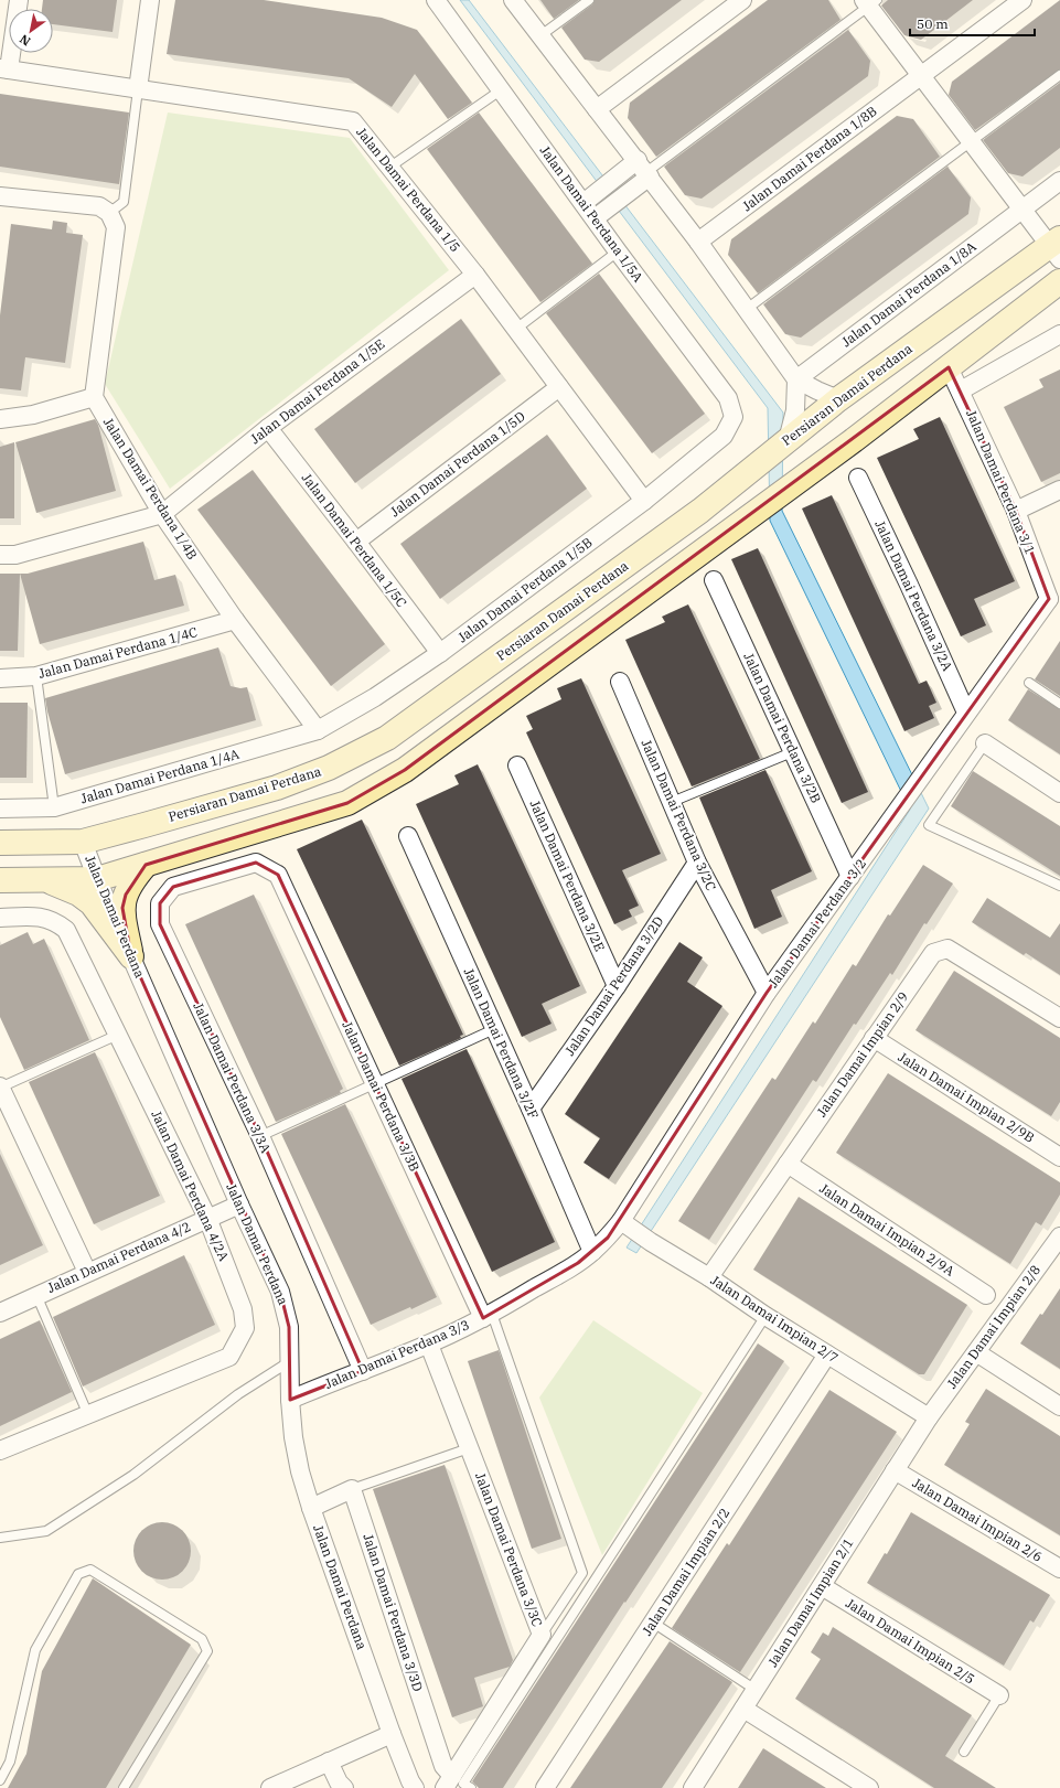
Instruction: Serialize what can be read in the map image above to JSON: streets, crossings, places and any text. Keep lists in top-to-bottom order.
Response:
{
  "streets": {
    "main road": ["Persiaran Damai Perdana"],
    "street": [
      "Jalan Damai Perdana 1/8B",
      "Jalan Damai Perdana 1/5",
      "Jalan Damai Perdana 1/5A",
      "Jalan Damai Perdana 1/8A",
      "Jalan Damai Perdana 1/5E",
      "Jalan Damai Perdana 1/5D",
      "Jalan Damai Perdana 3/1",
      "Jalan Damai Perdana 1/4B",
      "Jalan Damai Perdana 1/5C",
      "Jalan Damai Perdana 1/5B",
      "Jalan Damai Perdana 3/2A",
      "Jalan Damai Perdana 1/4C",
      "Jalan Damai Perdana 3/2B",
      "Jalan Damai Perdana 1/4A",
      "Jalan Damai Perdana 3/2C",
      "Jalan Damai Perdana 3/2E",
      "Jalan Damai Perdana",
      "Jalan Damai Perdana 3/2",
      "Jalan Damai Perdana 3/2D",
      "Jalan Damai Perdana 3/2F",
      "Jalan Damai Impian 2/9",
      "Jalan Damai Perdana 3/3A",
      "Jalan Damai Perdana 3/3B",
      "Jalan Damai Impian 2/9B",
      "Jalan Damai Perdana 4/2A",
      "Jalan Damai Impian 2/9A",
      "Jalan Damai Perdana 4/2",
      "Jalan Damai Impian 2/7",
      "Jalan Damai Impian 2/8",
      "Jalan Damai Perdana 3/3",
      "Jalan Damai Impian 2/6",
      "Jalan Damai Perdana 3/3C",
      "Jalan Damai Impian 2/2",
      "Jalan Damai Impian 2/1",
      "Jalan Damai Perdana 3/3D",
      "Jalan Damai Impian 2/5"
    ]
  },
  "crossings": [
    ["Jalan Damai Perdana 1/5", "Jalan Damai Perdana 1/5E"],
    ["Jalan Damai Perdana 1/5", "Jalan Damai Perdana 1/5D"],
    ["Jalan Damai Perdana 1/5", "Jalan Damai Perdana 1/5B"],
    ["Jalan Damai Perdana 1/5A", "Jalan Damai Perdana 1/5B"],
    ["Jalan Damai Perdana 1/5E", "Jalan Damai Perdana 1/4B"],
    ["Jalan Damai Perdana 1/5E", "Jalan Damai Perdana 1/5C"],
    ["Persiaran Damai Perdana", "Jalan Damai Perdana"],
    ["Jalan Damai Perdana 1/5D", "Jalan Damai Perdana 1/5C"],
    ["Jalan Damai Perdana 3/1", "Jalan Damai Perdana 3/2"],
    ["Jalan Damai Perdana 1/4B", "Jalan Damai Perdana 1/5B"],
    ["Jalan Damai Perdana 1/4B", "Jalan Damai Perdana 1/4C"],
    ["Jalan Damai Perdana 1/4B", "Jalan Damai Perdana 1/4A"],
    ["Jalan Damai Perdana 1/5C", "Jalan Damai Perdana 1/5B"],
    ["Jalan Damai Perdana 1/5B", "Jalan Damai Perdana 1/4A"],
    ["Jalan Damai Perdana 3/2A", "Jalan Damai Perdana 3/2"],
    ["Jalan Damai Perdana 3/2B", "Jalan Damai Perdana 3/2"],
    ["Jalan Damai Perdana 3/2C", "Jalan Damai Perdana 3/2"],
    ["Jalan Damai Perdana 3/2C", "Jalan Damai Perdana 3/2D"],
    ["Jalan Damai Perdana 3/2E", "Jalan Damai Perdana 3/2D"],
    ["Jalan Damai Perdana", "Jalan Damai Perdana 4/2"],
    ["Jalan Damai Perdana", "Jalan Damai Perdana 3/3"],
    ["Jalan Damai Perdana 3/2", "Jalan Damai Perdana 3/2F"],
    ["Jalan Damai Perdana 3/2", "Jalan Damai Impian 2/7"],
    ["Jalan Damai Perdana 3/2", "Jalan Damai Perdana 3/3"],
    ["Jalan Damai Perdana 3/2D", "Jalan Damai Perdana 3/2F"],
    ["Jalan Damai Perdana 3/2F", "Jalan Damai Perdana 3/3"],
    ["Jalan Damai Impian 2/9", "Jalan Damai Impian 2/9B"],
    ["Jalan Damai Impian 2/9", "Jalan Damai Impian 2/9A"],
    ["Jalan Damai Impian 2/9", "Jalan Damai Impian 2/7"],
    ["Jalan Damai Perdana 3/3A", "Jalan Damai Perdana 3/3B"],
    ["Jalan Damai Perdana 3/3A", "Jalan Damai Perdana 3/3"],
    ["Jalan Damai Perdana 3/3B", "Jalan Damai Perdana 3/3"],
    ["Jalan Damai Perdana 4/2A", "Jalan Damai Perdana 4/2"],
    ["Jalan Damai Impian 2/7", "Jalan Damai Impian 2/8"],
    ["Jalan Damai Impian 2/7", "Jalan Damai Impian 2/2"],
    ["Jalan Damai Impian 2/7", "Jalan Damai Impian 2/1"],
    ["Jalan Damai Impian 2/8", "Jalan Damai Impian 2/1"],
    ["Jalan Damai Perdana 3/3", "Jalan Damai Perdana 3/3C"],
    ["Jalan Damai Impian 2/6", "Jalan Damai Impian 2/1"],
    ["Jalan Damai Perdana 3/3C", "Jalan Damai Perdana 3/3D"],
    ["Jalan Damai Impian 2/1", "Jalan Damai Impian 2/5"]
  ],
  "scale_bar": "50 m",
  "north": "bottom left"
}
